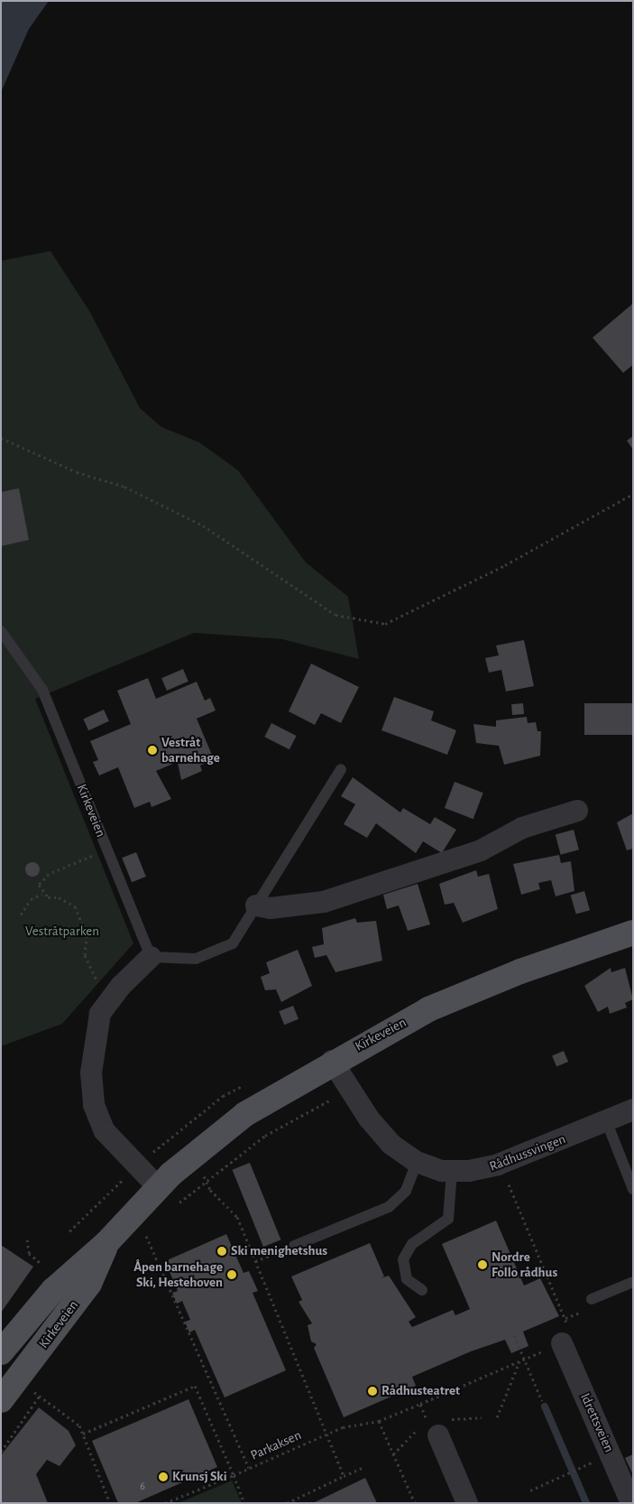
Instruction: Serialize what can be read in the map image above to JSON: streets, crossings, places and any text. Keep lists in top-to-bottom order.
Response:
{
  "streets": {
    "main road": ["Kirkeveien"],
    "street": ["Rådhussvingen", "Idrettsveien"],
    "path": ["Parkaksen"]
  },
  "crossings": [
    ["Kirkeveien", "Rådhussvingen"],
    ["Idrettsveien", "Parkaksen"]
  ],
  "parks": ["Vestråtparken"],
  "places": [
    "Vestråt barnehage",
    "Ski menighetshus",
    "Nordre Follo rådhus",
    "Åpen barnehage Ski, Hestehoven",
    "Rådhusteatret",
    "Krunsj Ski"
  ],
  "house_numbers": ["6"]
}
